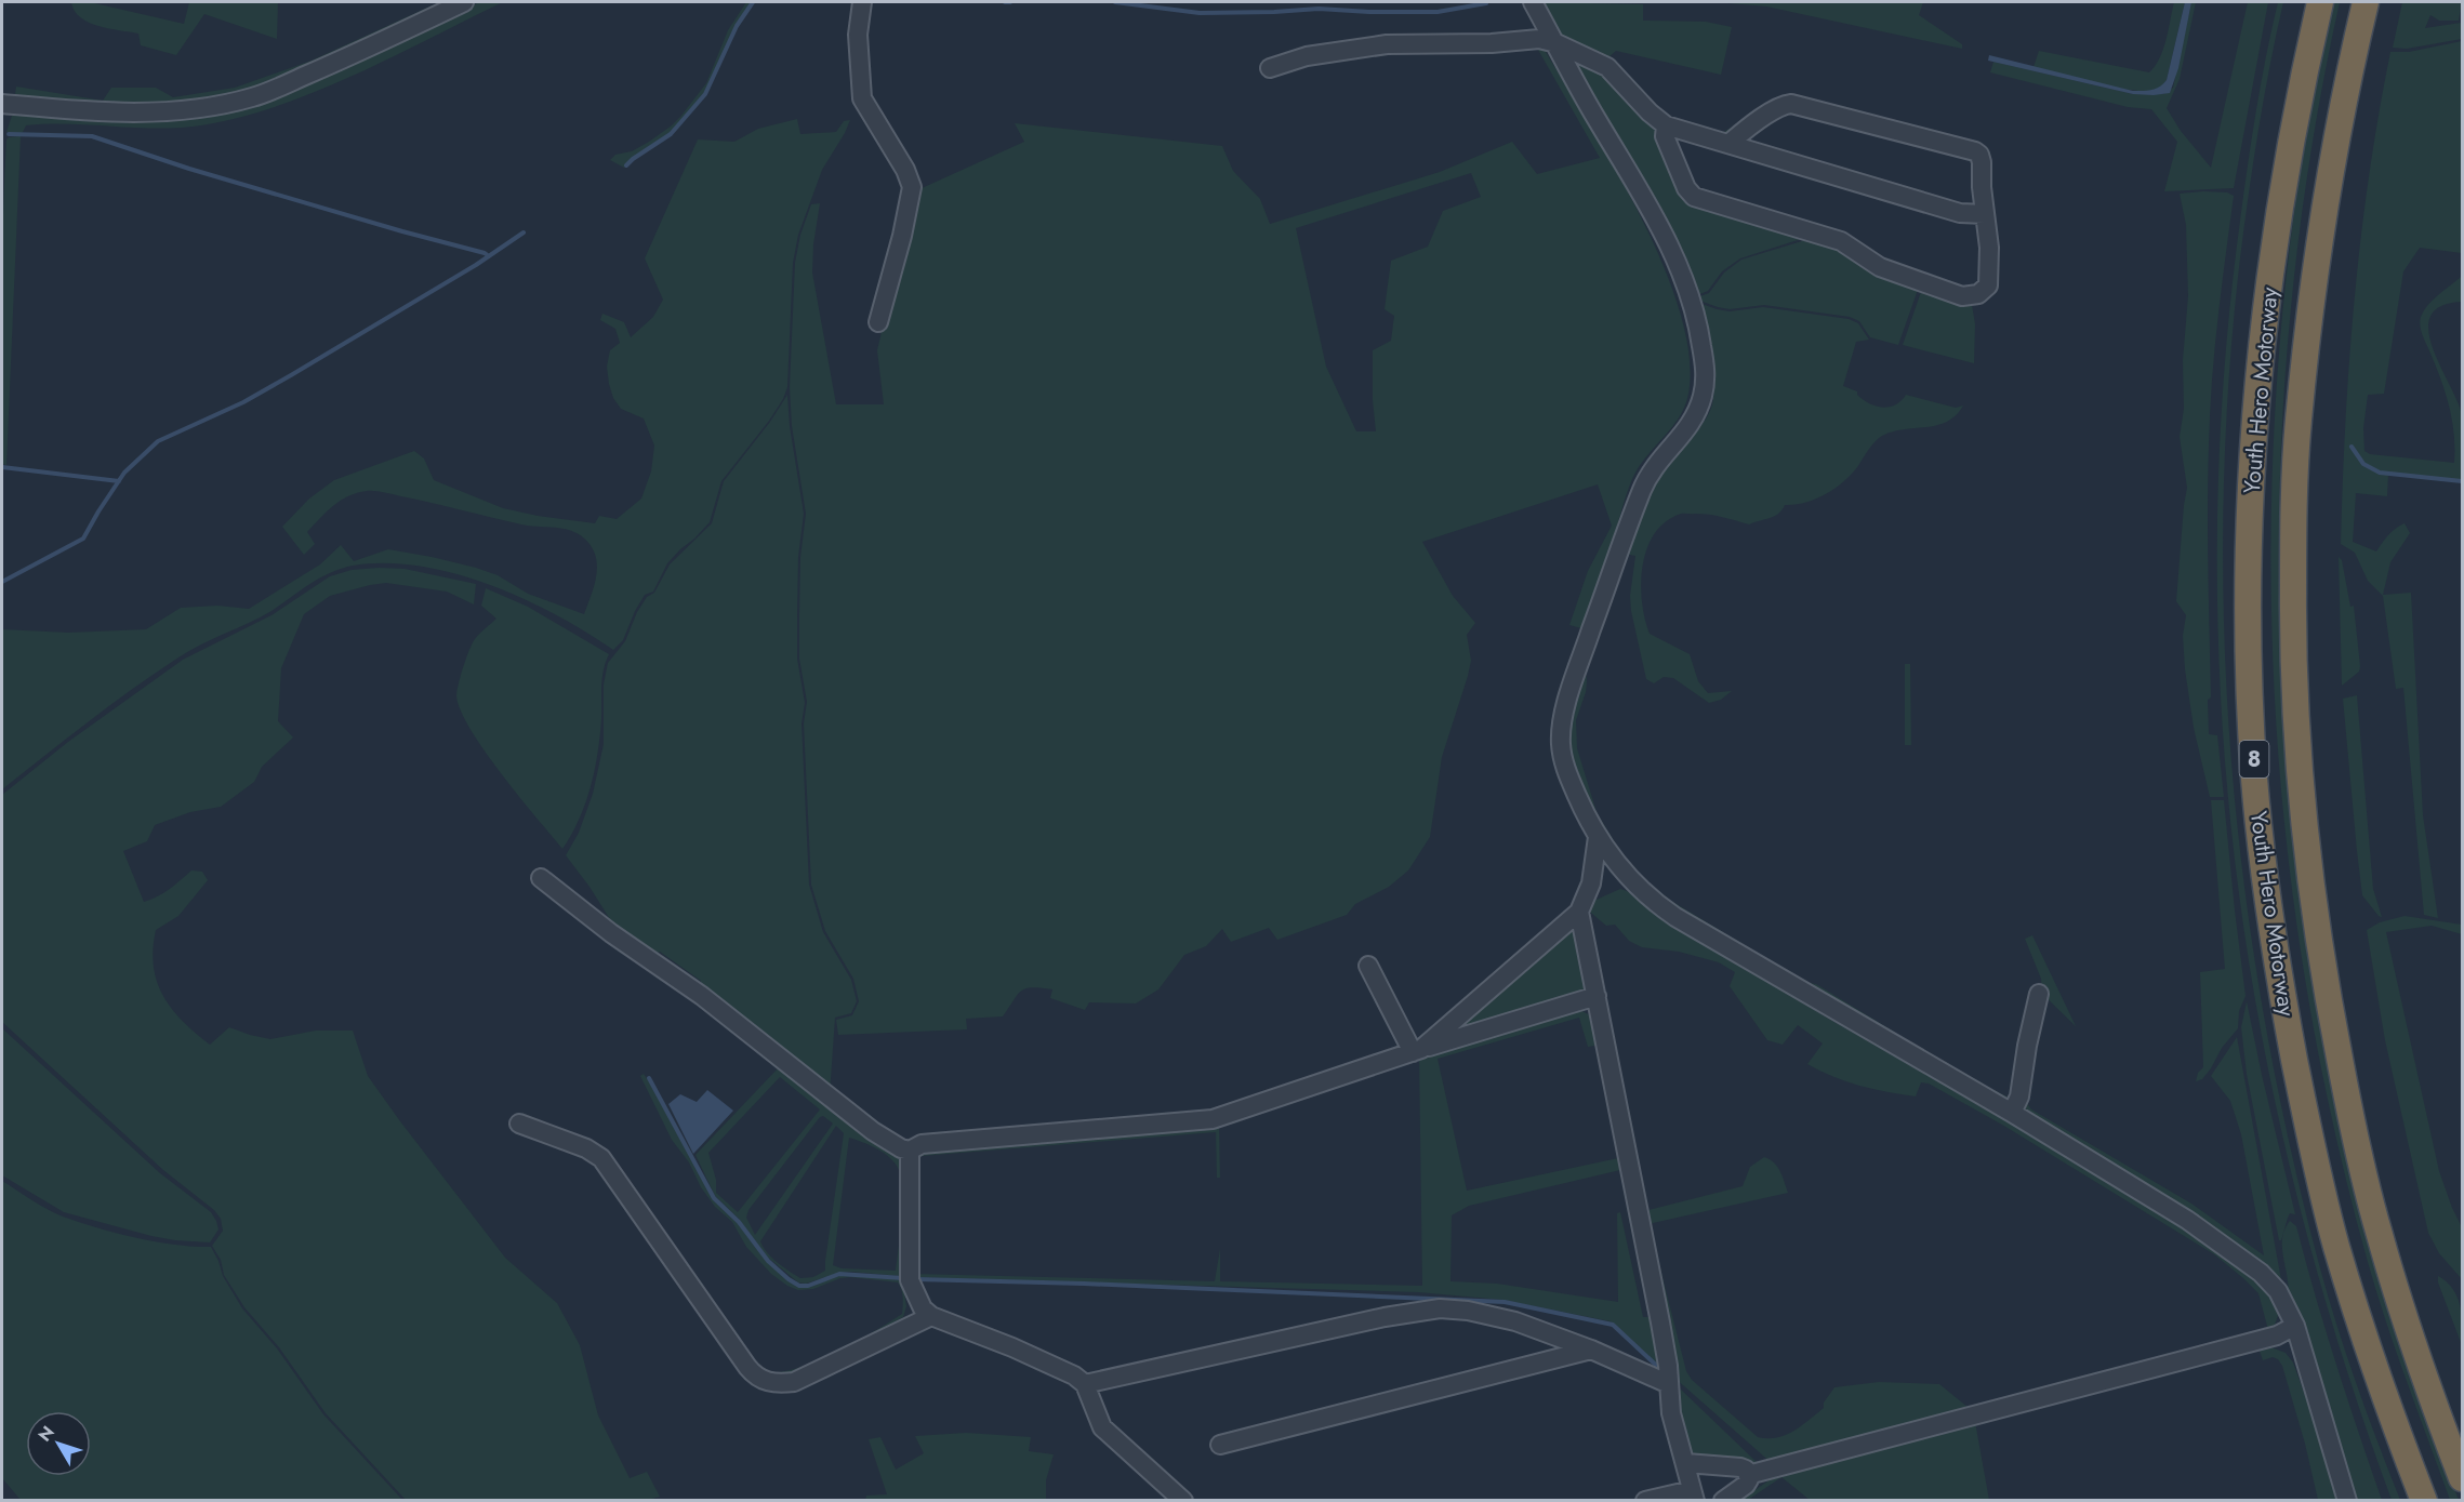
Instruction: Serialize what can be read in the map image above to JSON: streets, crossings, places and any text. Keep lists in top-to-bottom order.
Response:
{
  "streets": {
    "highway": ["Youth Hero Motorway", "8"]
  },
  "north": "top left"
}
